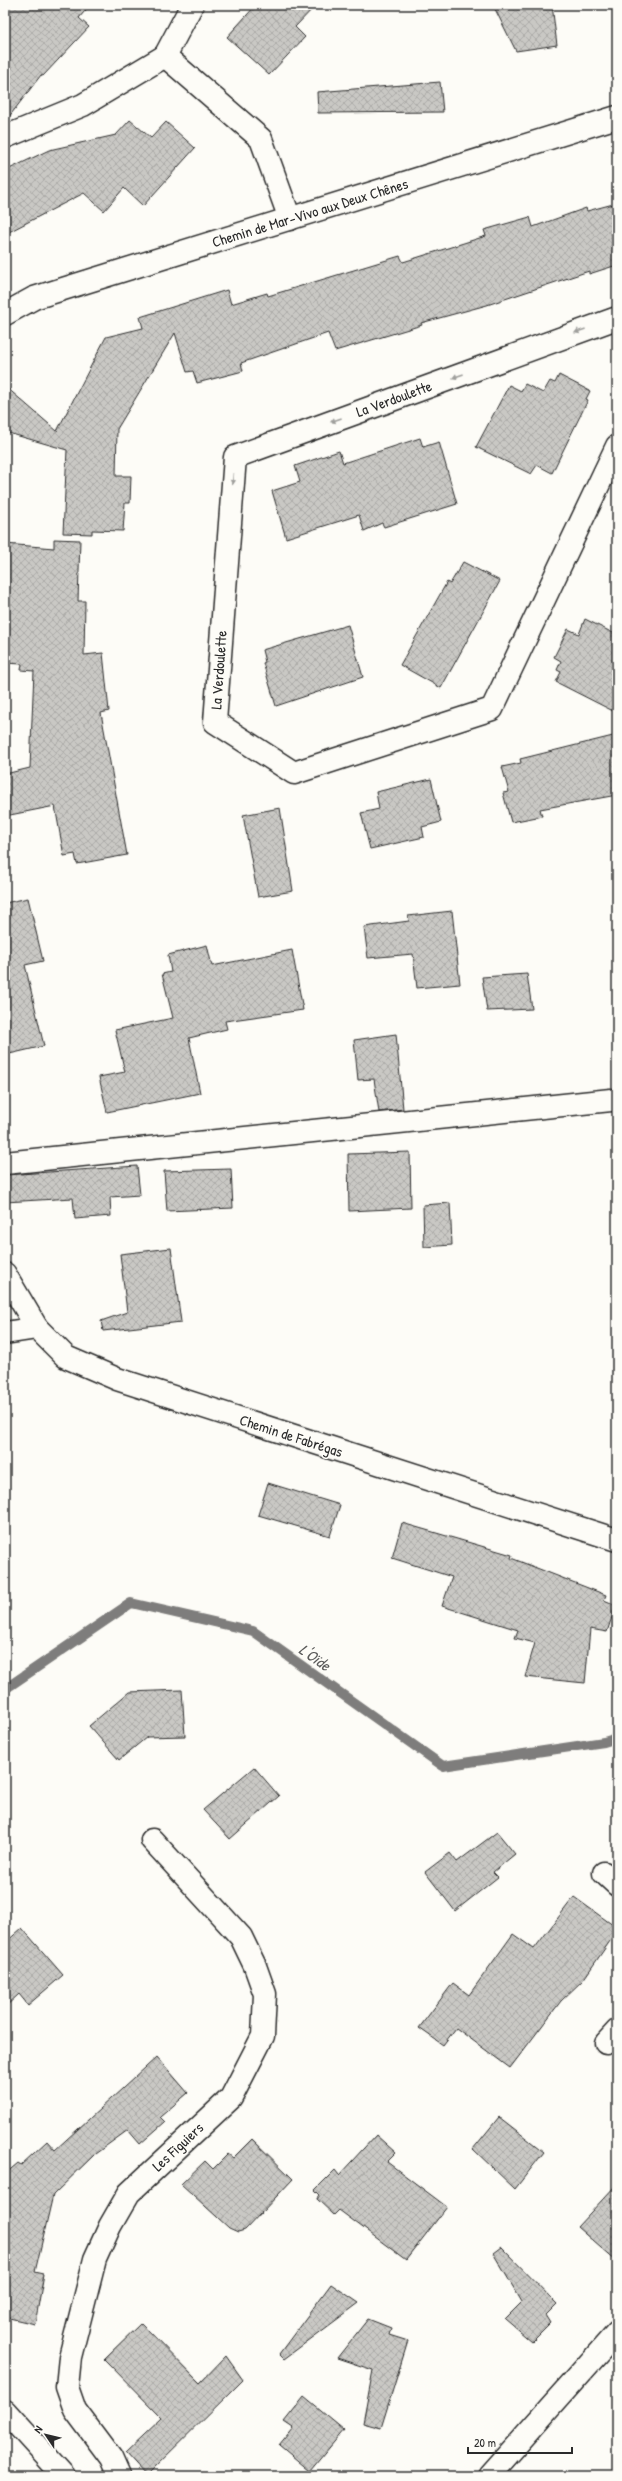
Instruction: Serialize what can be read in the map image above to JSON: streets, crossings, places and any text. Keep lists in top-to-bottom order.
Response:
{
  "streets": {
    "street": [
      "Chemin de Mar-Vivo aux Deux Chênes",
      "La Verdoulette",
      "Chemin de Fabrégas",
      "Les Figuiers"
    ]
  },
  "water": ["L'Oïde"],
  "scale_bar": "20 m",
  "north": "top left"
}
